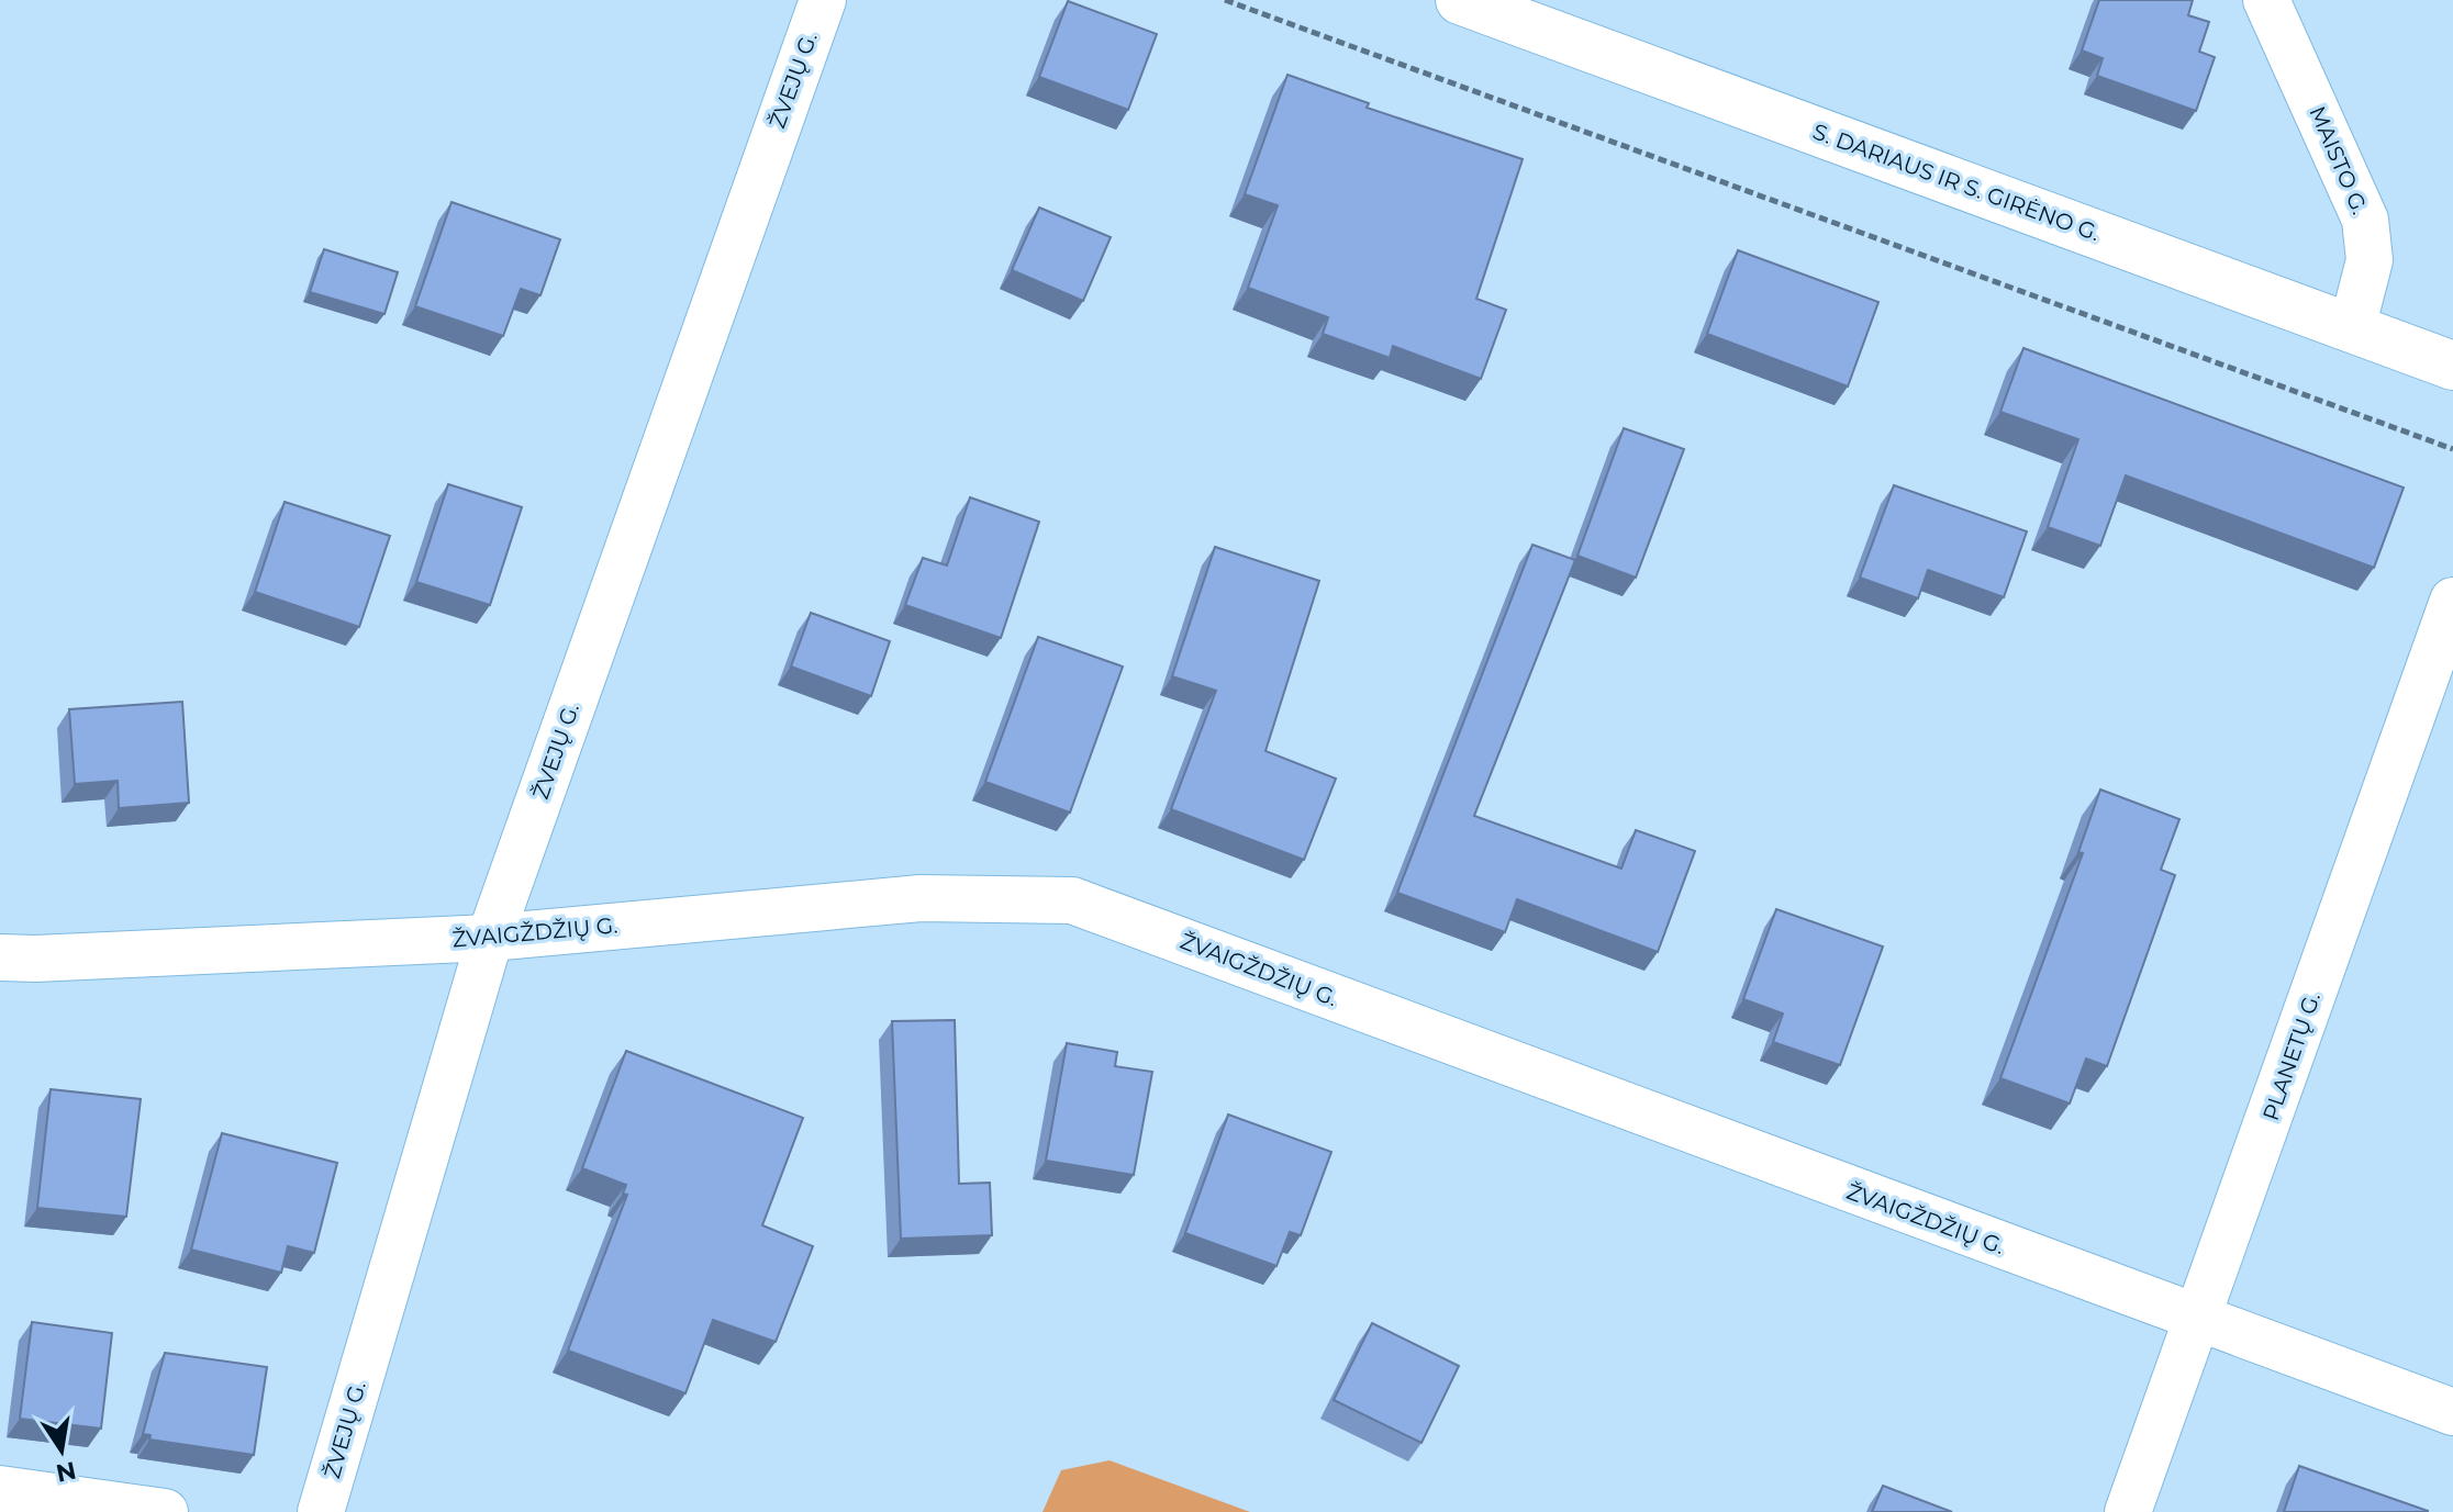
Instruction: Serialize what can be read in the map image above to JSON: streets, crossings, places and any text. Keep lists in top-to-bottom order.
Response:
{
  "streets": {
    "street": [
      "ŽVEJŲ G.",
      "MAISTO G.",
      "S. DARIAUS IR S. GIRĖNO G.",
      "ŽVAIGŽDŽIŲ G.",
      "PLANETŲ G."
    ]
  },
  "crossings": [
    ["ŽVEJŲ G.", "ŽVAIGŽDŽIŲ G."],
    ["MAISTO G.", "S. DARIAUS IR S. GIRĖNO G."],
    ["ŽVAIGŽDŽIŲ G.", "PLANETŲ G."]
  ],
  "north": "bottom"
}
